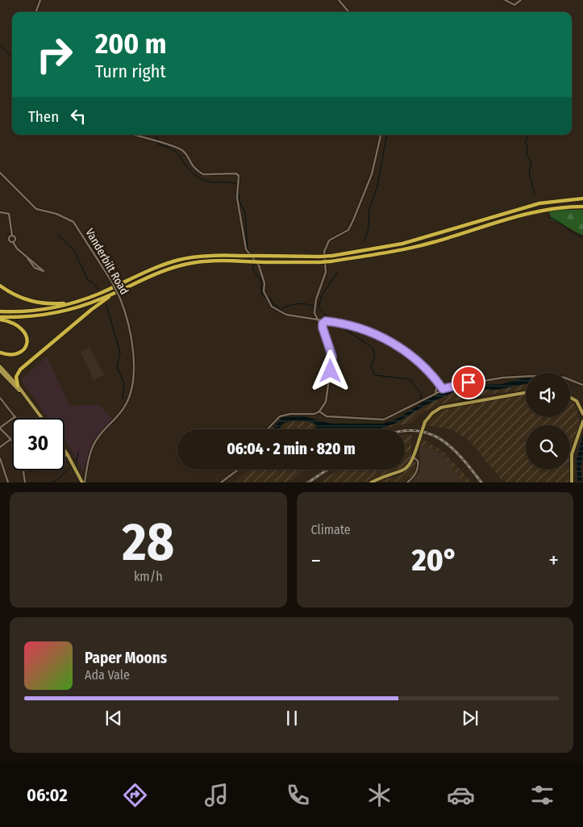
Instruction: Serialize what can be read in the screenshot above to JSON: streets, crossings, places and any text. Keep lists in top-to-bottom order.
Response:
{
  "streets": {
    "street": ["Vanderbilt Road"]
  },
  "page": {
    "turn": ["200 m", "Turn right"],
    "then": "Then",
    "limit": "30",
    "trip": "06:04 · 2 min · 820 m",
    "tile": [
      ["28", "km/h"],
      "Climate"
    ],
    "heat": ["−", "20°", "+"],
    "song": ["Paper Moons", "Ada Vale"],
    "tabs": "06:02"
  }
}
